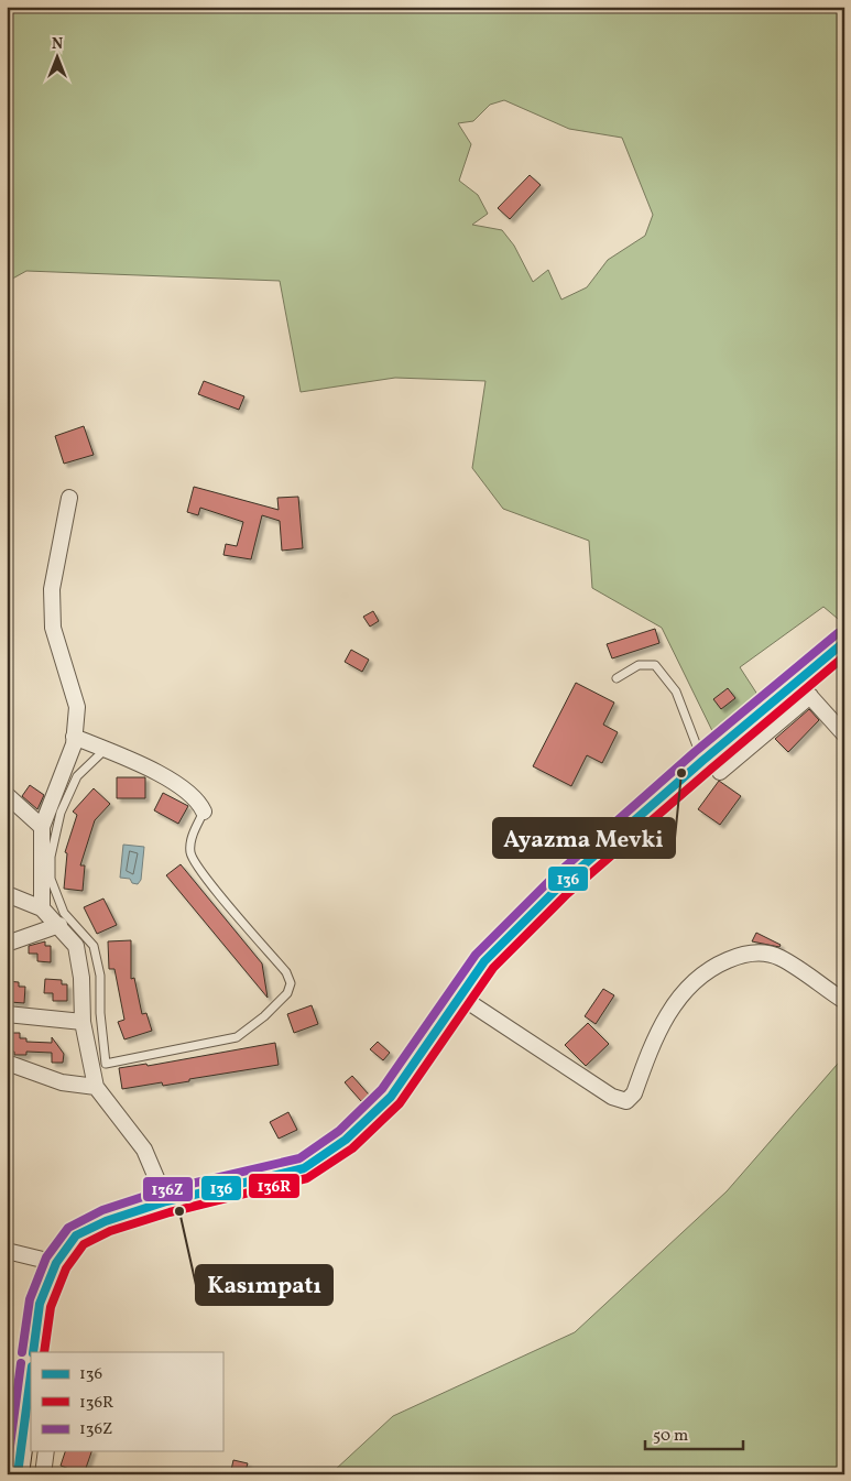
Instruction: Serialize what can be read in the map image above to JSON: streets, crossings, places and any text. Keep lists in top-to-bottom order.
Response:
{
  "places": ["Ayazma Mevki", "Kasımpatı"],
  "lines": ["transit line 136Z", "transit line 136", "transit line 136R"],
  "legend": ["136", "136R", "136Z"],
  "scale_bar": "50 m",
  "north": "top"
}
